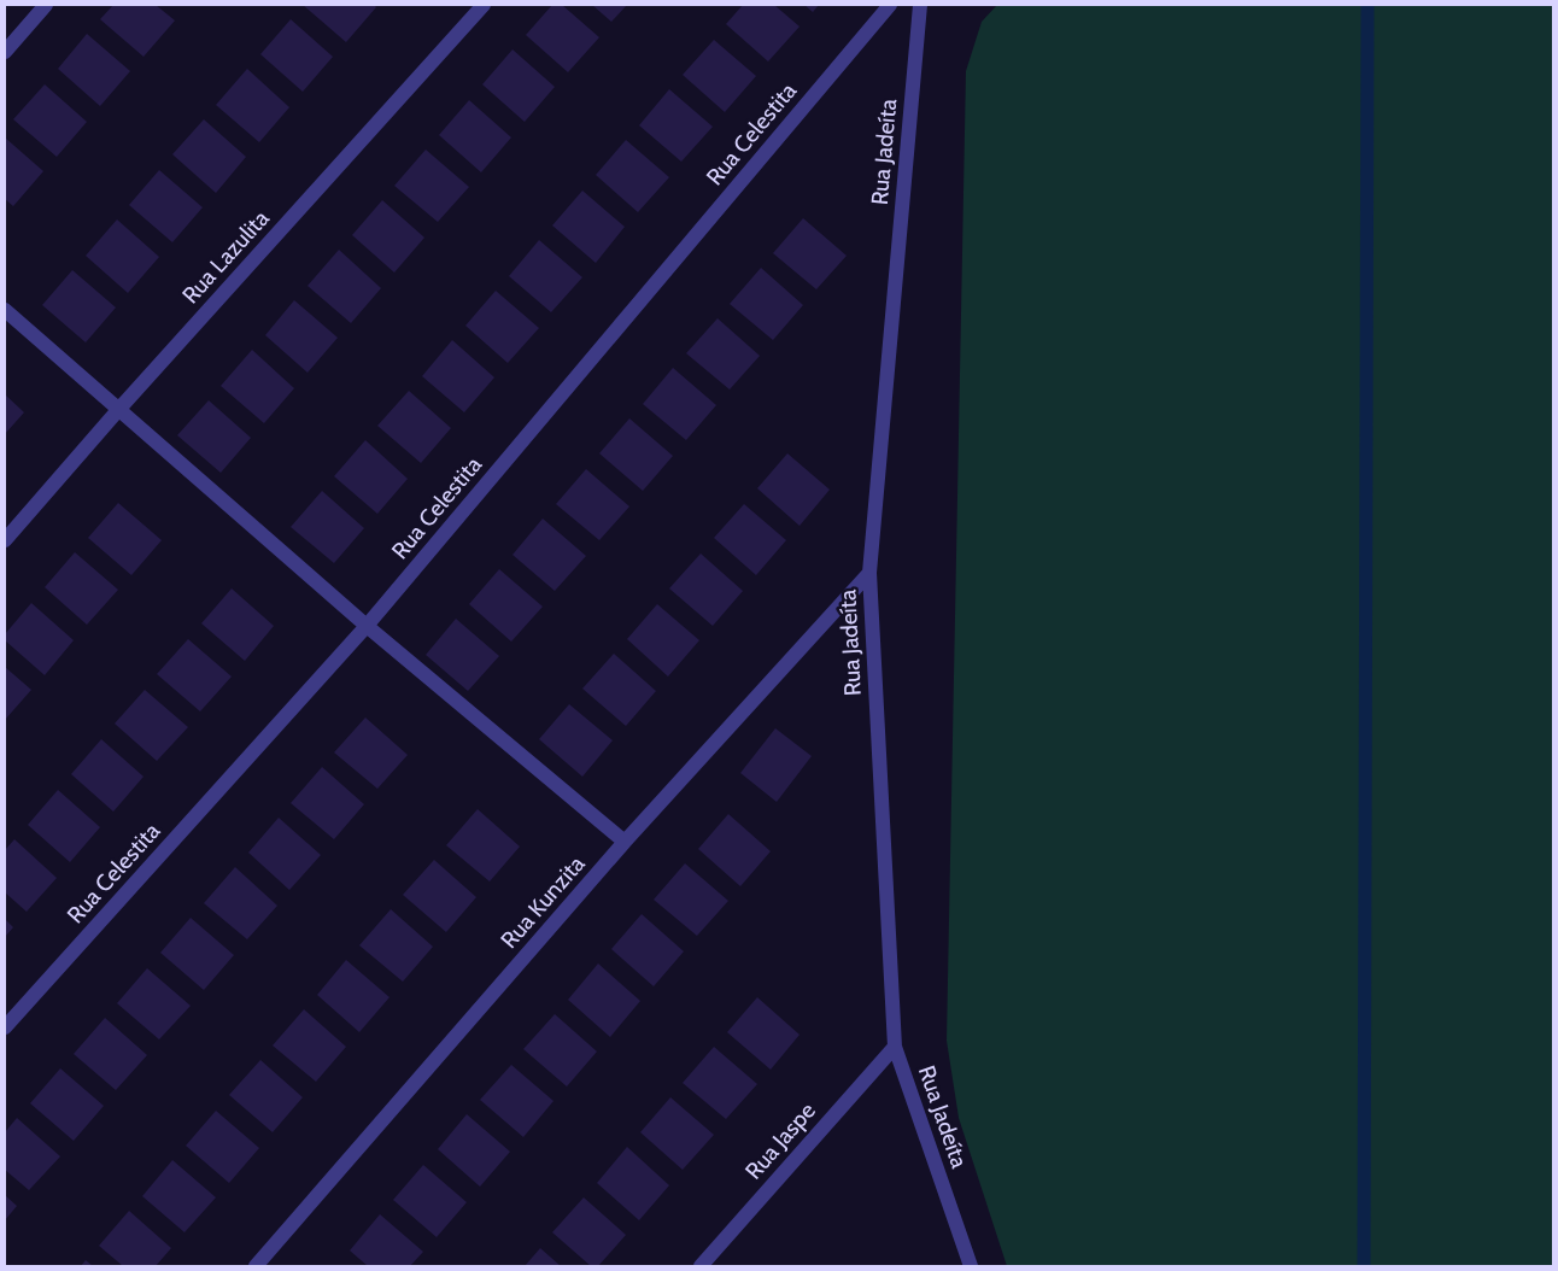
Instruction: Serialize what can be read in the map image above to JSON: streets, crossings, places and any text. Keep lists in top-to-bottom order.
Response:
{
  "streets": {
    "street": [
      "Rua Celestita",
      "Rua Jadeíta",
      "Rua Lazulita",
      "Rua Kunzita",
      "Rua Jaspe"
    ]
  },
  "crossings": [
    ["Rua Jadeíta", "Rua Kunzita"],
    ["Rua Jadeíta", "Rua Jaspe"]
  ]
}
